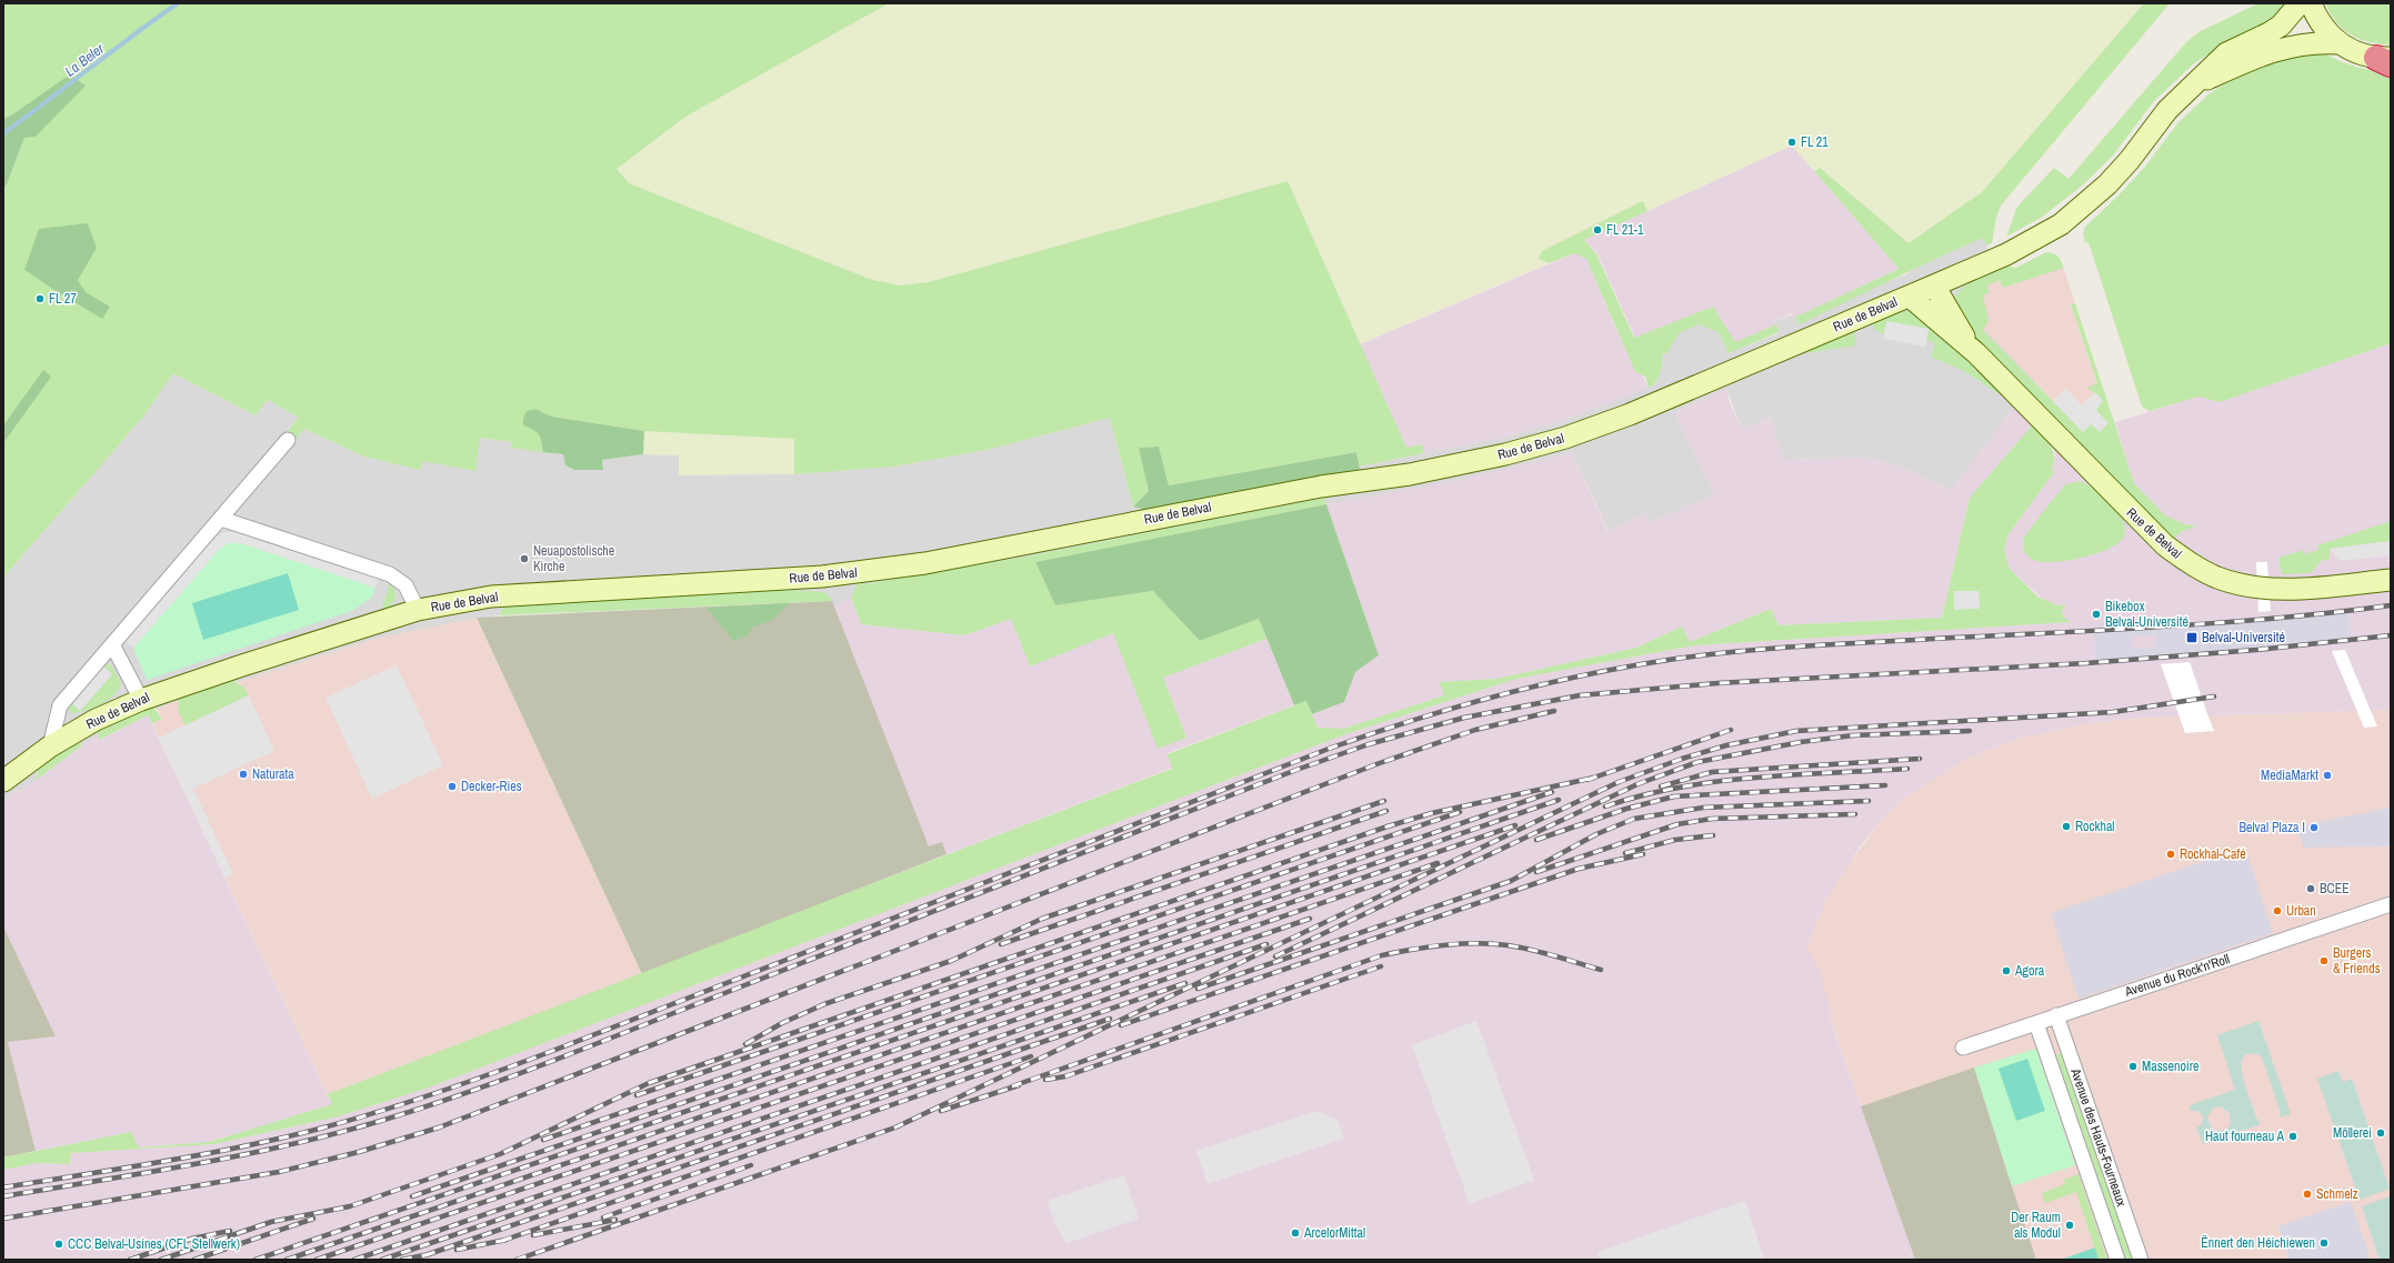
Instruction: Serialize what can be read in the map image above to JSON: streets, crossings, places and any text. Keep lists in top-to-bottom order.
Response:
{
  "streets": {
    "main road": ["Rue de Belval"],
    "street": ["Avenue du Rock'n'Roll", "Avenue des Hauts-Fourneaux"]
  },
  "crossings": [
    ["Avenue du Rock'n'Roll", "Avenue des Hauts-Fourneaux"]
  ],
  "water": ["La Beler"],
  "places": {
    "other": [
      "FL 21",
      "FL 21-1",
      "FL 27",
      "Neuapostolische Kirche",
      "Bikebox Belval-Université",
      "Naturata",
      "MediaMarkt",
      "Decker-Ries",
      "Rockhal",
      "Belval Plaza I",
      "Rockhal-Café",
      "BCEE",
      "Urban",
      "Burgers & Friends",
      "Agora",
      "Massenoire",
      "Möllerei",
      "Haut fourneau A",
      "Schmelz",
      "Der Raum als Modul",
      "ArcelorMittal",
      "Ënnert den Héichiewen",
      "CCC Belval-Usines (CFL Stellwerk)"
    ],
    "transit": ["Belval-Université"]
  }
}
